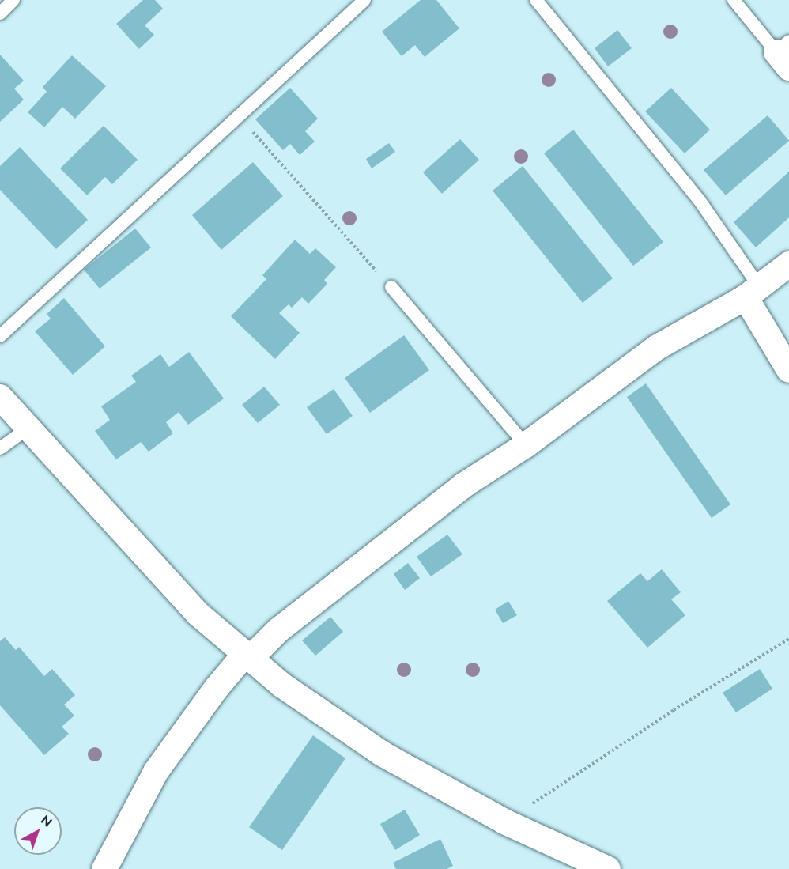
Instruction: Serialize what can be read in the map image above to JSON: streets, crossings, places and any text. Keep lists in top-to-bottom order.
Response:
{
  "north": "top right"
}
